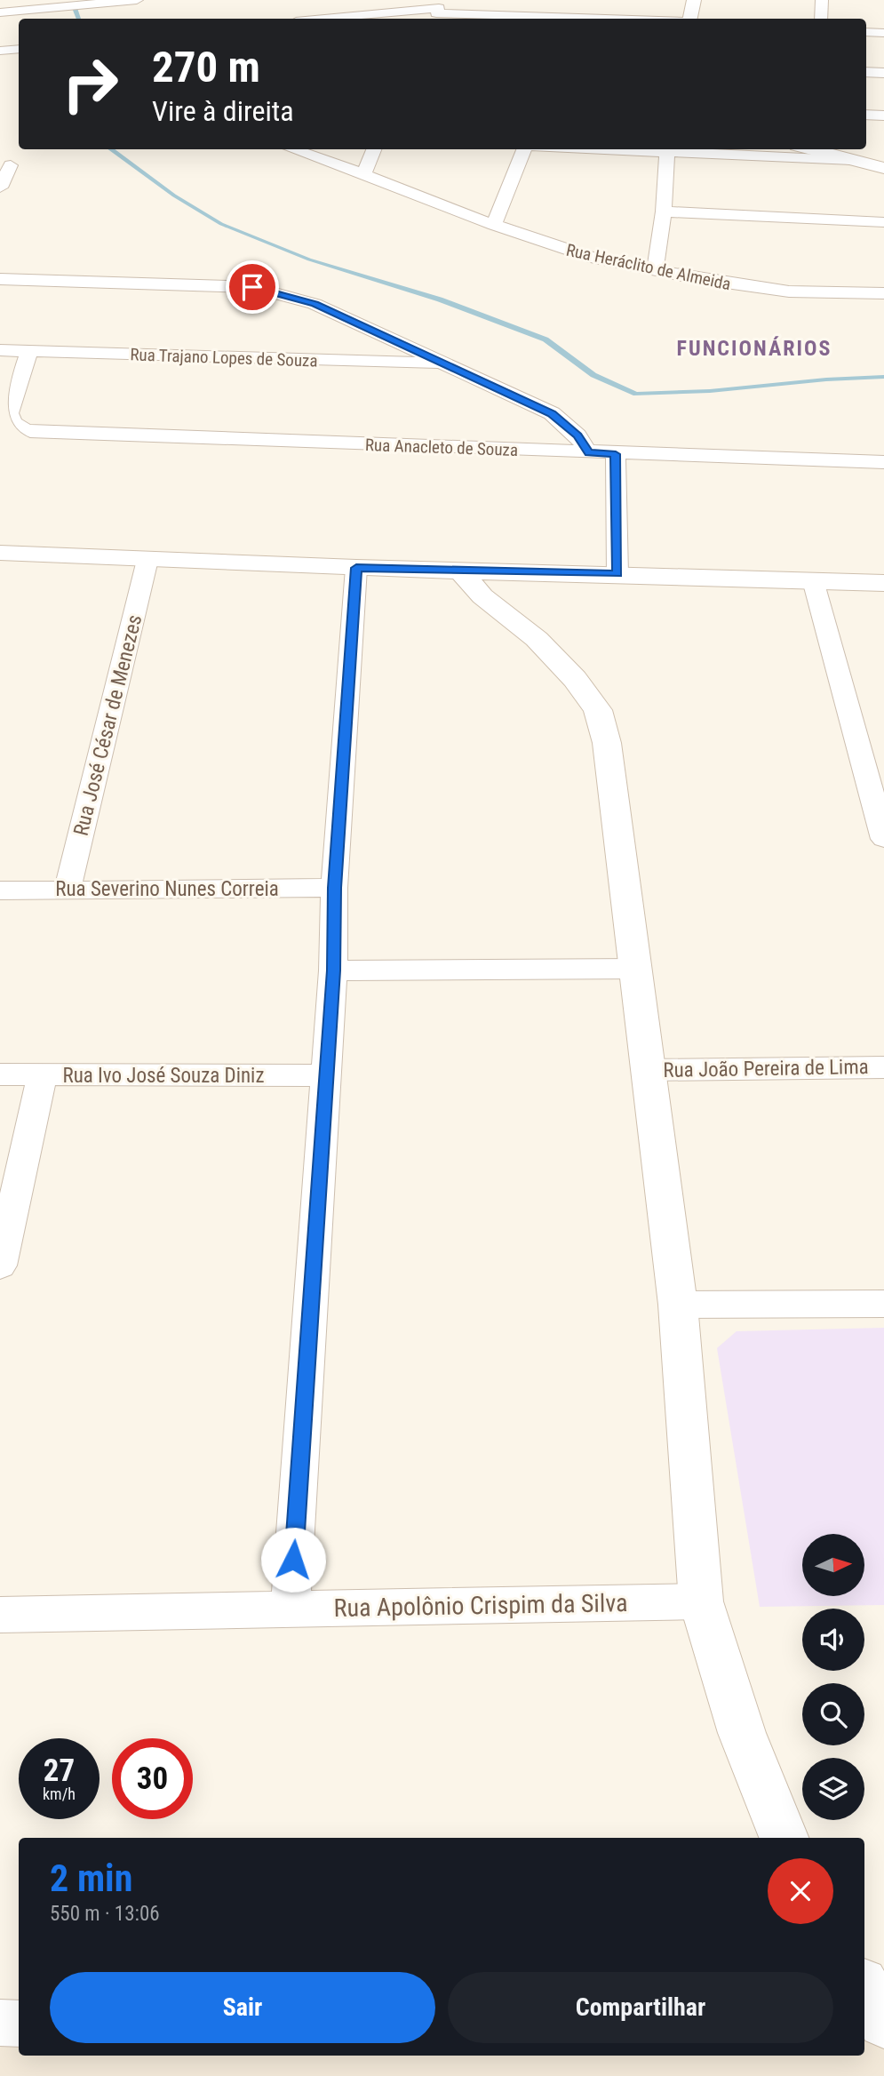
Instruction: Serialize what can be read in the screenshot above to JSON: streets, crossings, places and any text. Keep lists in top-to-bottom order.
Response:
{
  "streets": {
    "street": [
      "Rua Heráclito de Almeida",
      "Rua Trajano Lopes de Souza",
      "Rua Anacleto de Souza",
      "Rua José César de Menezes",
      "Rua Severino Nunes Correia",
      "Rua João Pereira de Lima",
      "Rua Ivo José Souza Diniz",
      "Rua Apolônio Crispim da Silva"
    ]
  },
  "crossings": [
    ["Rua Trajano Lopes de Souza", "Rua Anacleto de Souza"],
    ["Rua José César de Menezes", "Rua Severino Nunes Correia"]
  ],
  "districts": ["FUNCIONÁRIOS"],
  "north": "right",
  "page": {
    "turn": ["270 m", "Vire à direita"],
    "speed": "27 km/h",
    "limit": "30",
    "heading": ["2 min", "550 m · 13:06"],
    "buttons": ["Sair", "Compartilhar"]
  }
}
